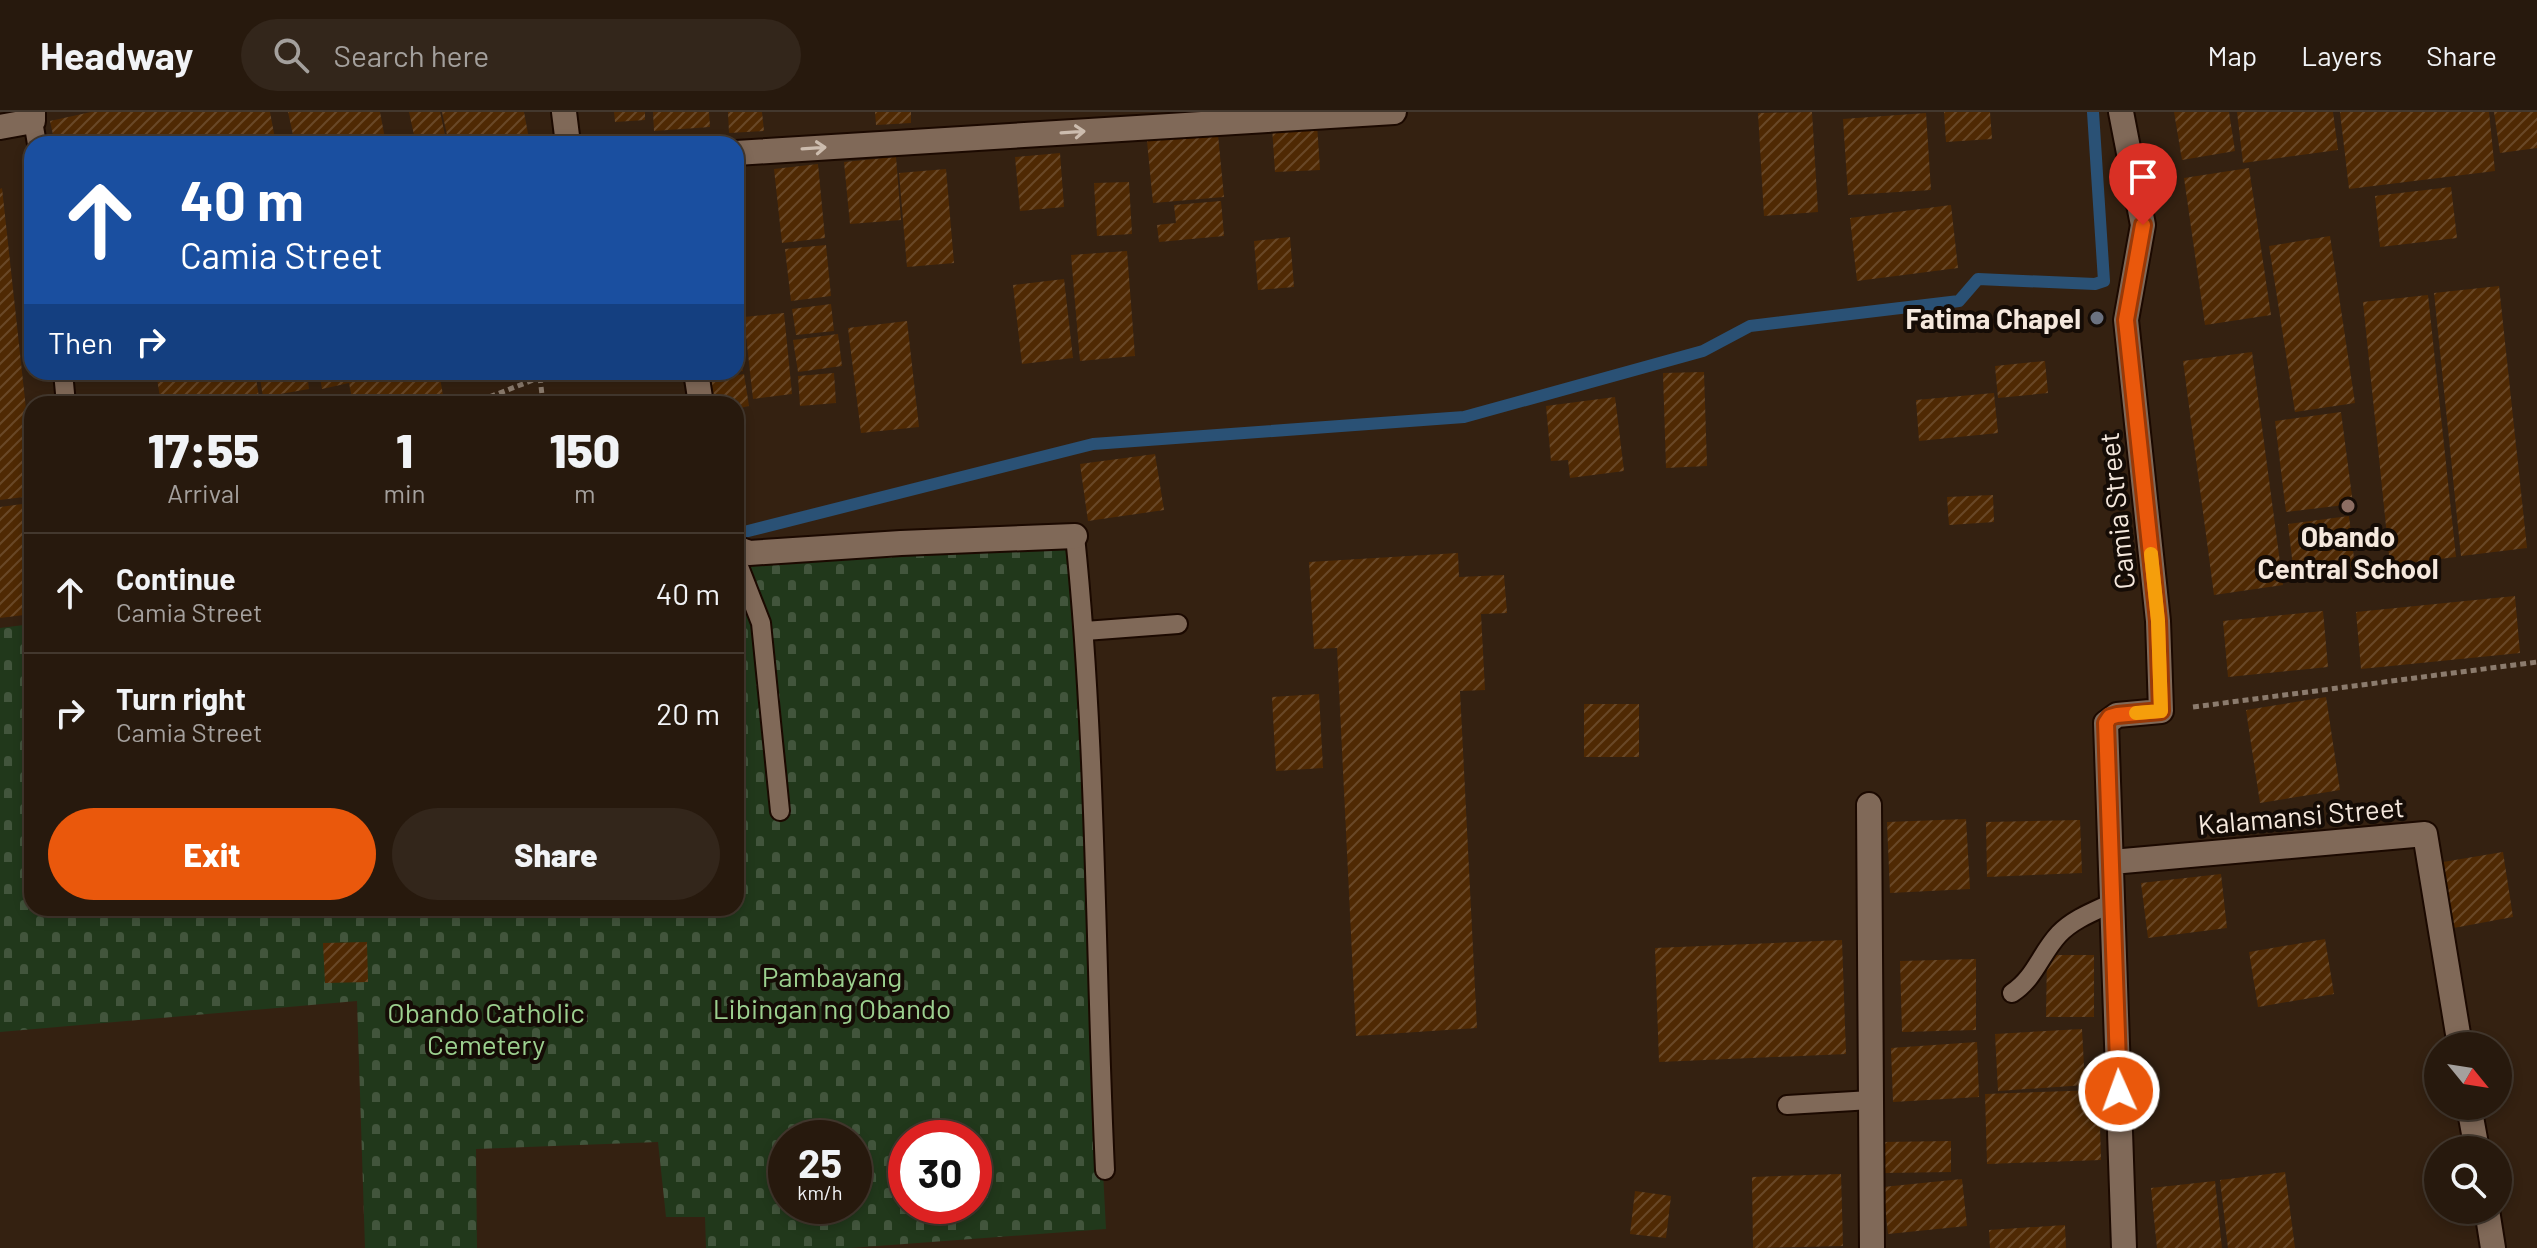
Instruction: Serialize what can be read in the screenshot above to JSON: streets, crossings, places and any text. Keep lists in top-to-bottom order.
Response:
{
  "streets": {
    "street": ["Camia Street", "Kalamansi Street"]
  },
  "parks": ["Pambayang Libingan ng Obando", "Obando Catholic Cemetery"],
  "places": ["Fatima Chapel", "Obando Central School"],
  "north": "bottom right",
  "page": {
    "header": "Headway",
    "search": "Search here",
    "nav": ["Map", "Layers", "Share"],
    "turn": ["40 m", "Camia Street"],
    "then": "Then",
    "eta": [
      "17:55",
      "Arrival",
      "1",
      "min",
      "150",
      "m"
    ],
    "list": [
      {
        "name": "Continue",
        "note": "Camia Street",
        "value": "40 m"
      },
      {
        "name": "Turn right",
        "note": "Camia Street",
        "value": "20 m"
      }
    ],
    "buttons": ["Exit", "Share"],
    "speed": "25 km/h",
    "limit": "30"
  }
}
